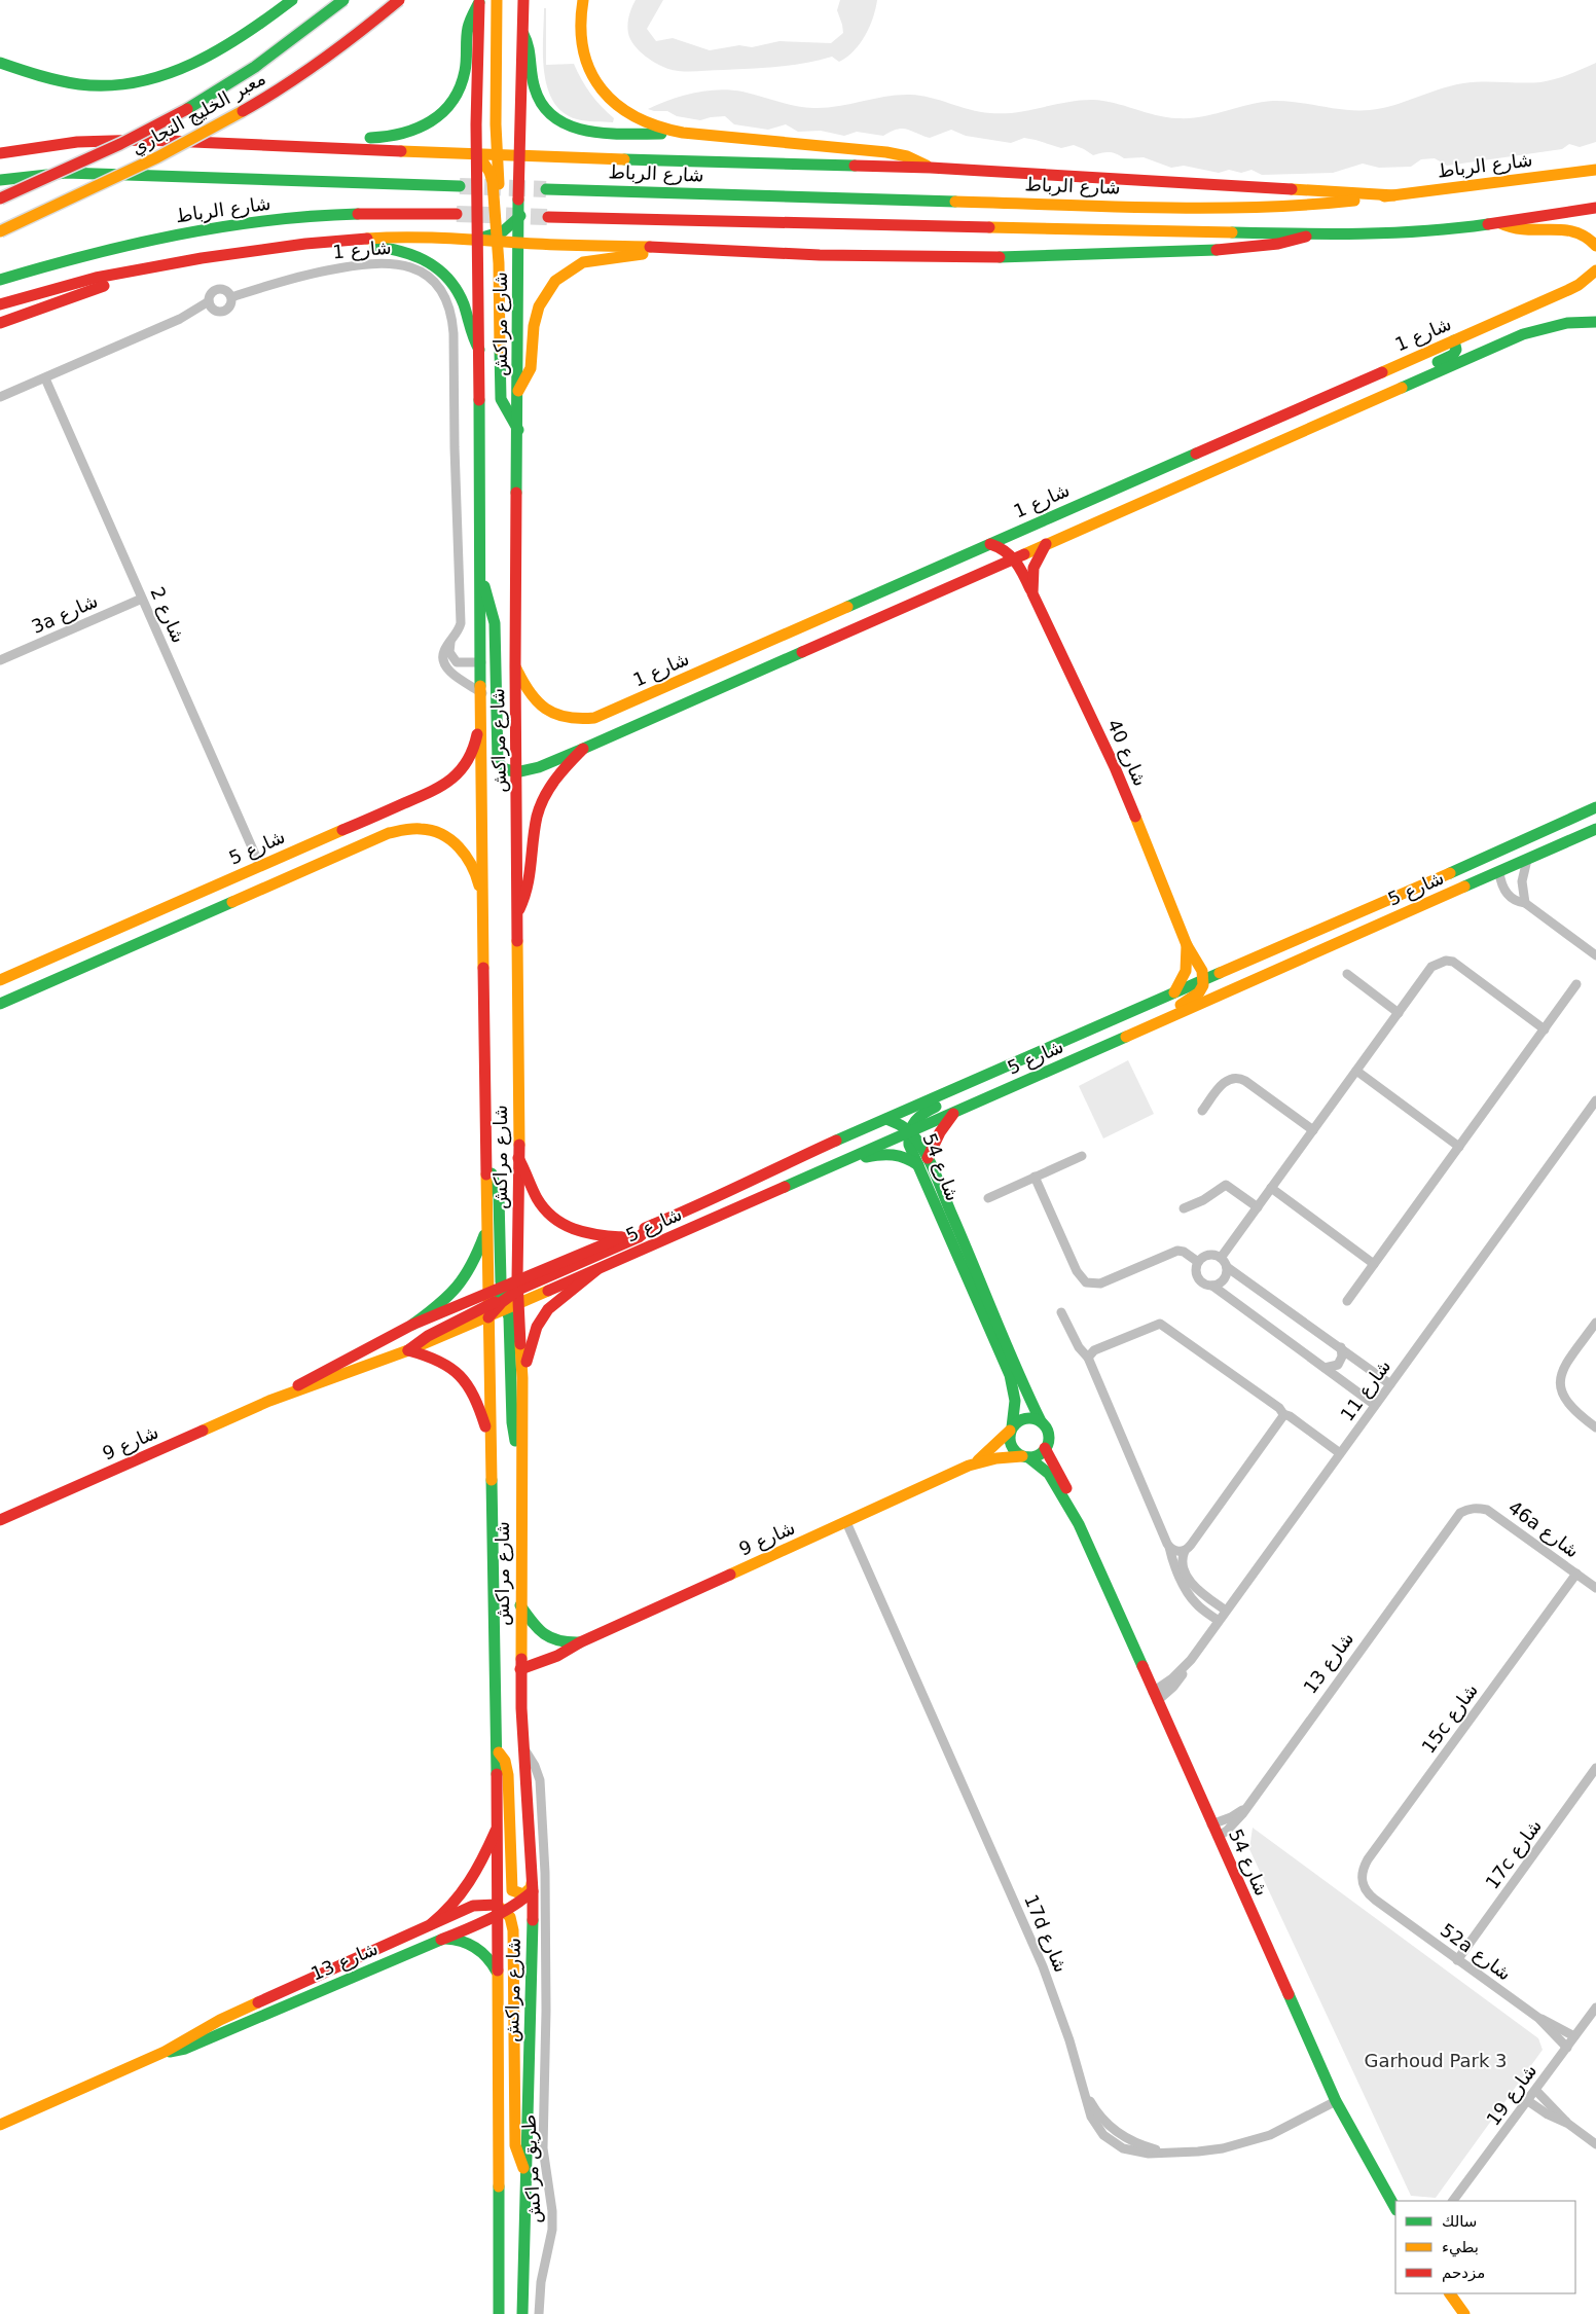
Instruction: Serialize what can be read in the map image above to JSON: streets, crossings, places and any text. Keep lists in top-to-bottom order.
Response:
{
  "streets": {
    "main road": [
      "معبر الخليج التجاري",
      "شارع الرباط",
      "شارع 1",
      "شارع مراكش",
      "شارع 40",
      "شارع 5",
      "شارع 54",
      "شارع 9",
      "شارع 13"
    ],
    "street": [
      "3a شارع",
      "شارع 2",
      "شارع 11",
      "46a شارع",
      "15c شارع",
      "17c شارع",
      "17d شارع",
      "52a شارع",
      "شارع 19",
      "طريق مراكش"
    ]
  },
  "crossings": [
    ["شارع 1", "شارع مراكش"],
    ["شارع 1", "شارع 5"],
    ["شارع مراكش", "شارع 5"],
    ["شارع مراكش", "شارع 9"],
    ["شارع مراكش", "شارع 13"],
    ["شارع مراكش", "طريق مراكش"],
    ["3a شارع", "شارع 2"],
    ["شارع 2", "شارع 5"],
    ["شارع 40", "شارع 5"],
    ["شارع 5", "شارع 54"],
    ["شارع 5", "شارع 9"],
    ["شارع 54", "شارع 11"],
    ["شارع 54", "شارع 9"],
    ["شارع 54", "شارع 13"],
    ["شارع 54", "17d شارع"],
    ["شارع 9", "17d شارع"],
    ["46a شارع", "شارع 13"],
    ["46a شارع", "15c شارع"],
    ["15c شارع", "52a شارع"],
    ["17c شارع", "52a شارع"],
    ["52a شارع", "شارع 19"]
  ],
  "parks": ["Garhoud Park 3"],
  "legend": ["سالك", "بطيء", "مزدحم"]
}
